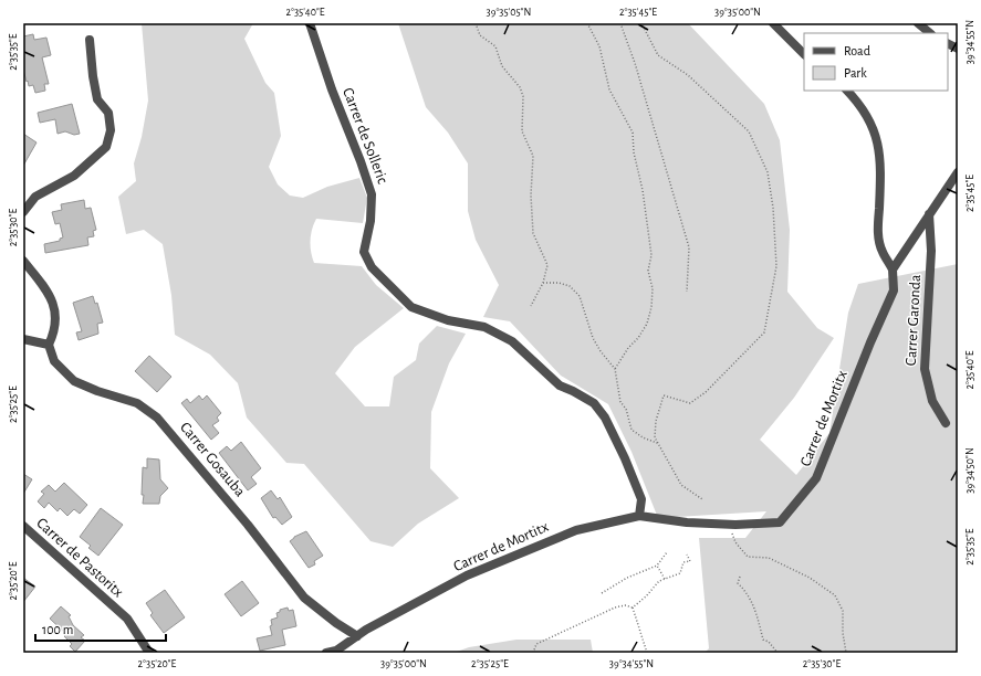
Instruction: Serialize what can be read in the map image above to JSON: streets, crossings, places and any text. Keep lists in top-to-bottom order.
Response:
{
  "streets": {
    "street": [
      "Carrer de Solleric",
      "Carrer Garonda",
      "Carrer de Mortitx",
      "Carrer Gosauba",
      "Carrer de Pastoritx"
    ]
  },
  "crossings": [
    ["Carrer de Solleric", "Carrer de Mortitx"],
    ["Carrer de Mortitx", "Carrer Gosauba"]
  ],
  "legend": ["Road", "Park"],
  "scale_bar": "100 m",
  "coordinates": [
    "2°35'40\"E",
    "39°35'05\"N",
    "2°35'45\"E",
    "39°35'00\"N",
    "39°34'55\"N",
    "2°35'35\"E",
    "2°35'30\"E",
    "2°35'25\"E",
    "39°34'50\"N",
    "2°35'20\"E"
  ]
}
